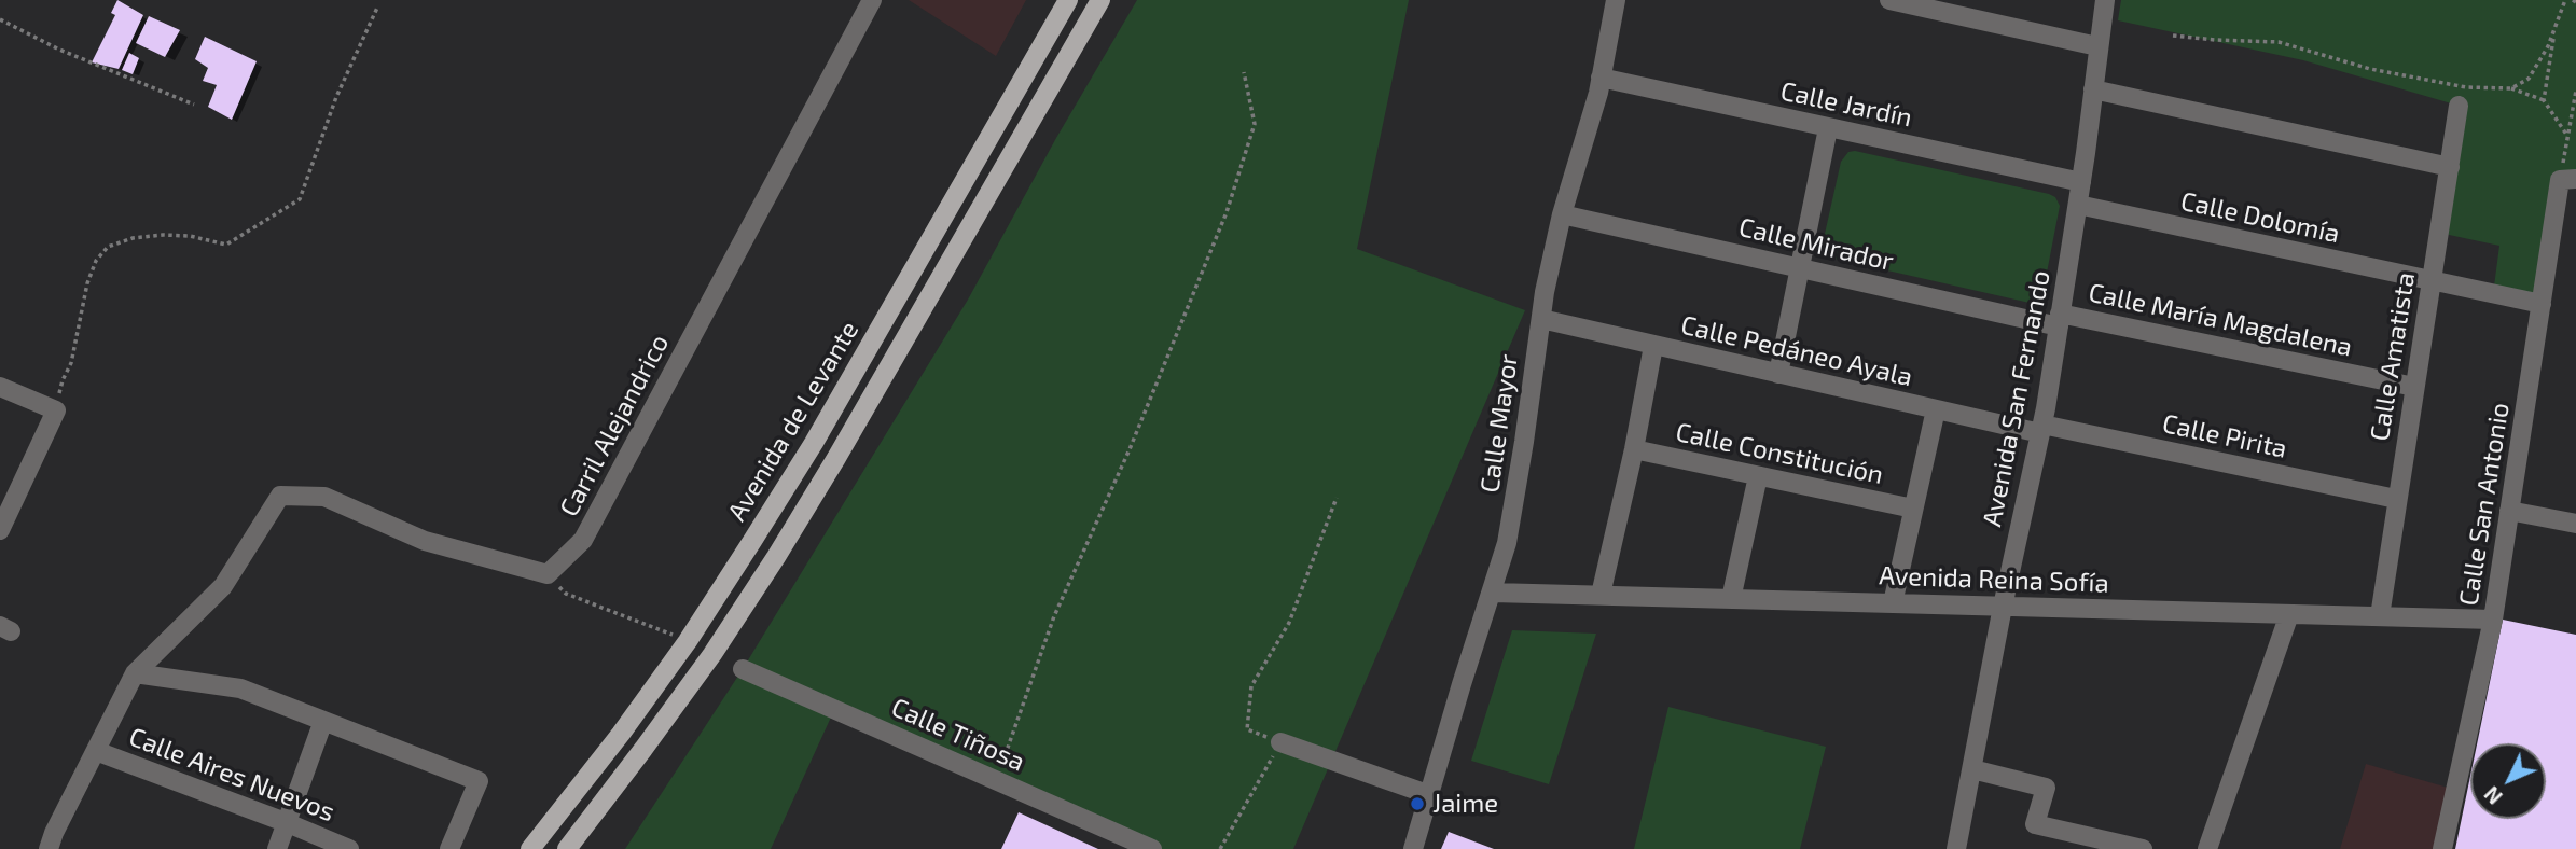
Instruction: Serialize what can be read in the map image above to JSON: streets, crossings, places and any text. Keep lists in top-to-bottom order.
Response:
{
  "streets": {
    "main road": ["Avenida de Levante"],
    "street": [
      "Calle Jardín",
      "Calle Dolomía",
      "Calle Mirador",
      "Calle María Magdalena",
      "Calle Pedáneo Ayala",
      "Calle Amatista",
      "Avenida San Fernando",
      "Calle Mayor",
      "Carril Alejandrico",
      "Calle Pirita",
      "Calle Constitución",
      "Calle San Antonio",
      "Avenida Reina Sofía",
      "Calle Tiñosa",
      "Calle Aires Nuevos"
    ]
  },
  "crossings": [
    ["Calle Jardín", "Avenida San Fernando"],
    ["Calle Jardín", "Calle Mayor"],
    ["Calle Dolomía", "Calle Amatista"],
    ["Calle Dolomía", "Avenida San Fernando"],
    ["Calle Dolomía", "Calle San Antonio"],
    ["Calle Mirador", "Calle María Magdalena"],
    ["Calle Mirador", "Avenida San Fernando"],
    ["Calle Mirador", "Calle Mayor"],
    ["Calle María Magdalena", "Calle Amatista"],
    ["Calle María Magdalena", "Avenida San Fernando"],
    ["Calle Pedáneo Ayala", "Avenida San Fernando"],
    ["Calle Pedáneo Ayala", "Calle Mayor"],
    ["Calle Pedáneo Ayala", "Calle Pirita"],
    ["Calle Amatista", "Calle Pirita"],
    ["Calle Amatista", "Avenida Reina Sofía"],
    ["Avenida San Fernando", "Calle Pirita"],
    ["Avenida San Fernando", "Avenida Reina Sofía"],
    ["Calle Mayor", "Avenida Reina Sofía"],
    ["Calle San Antonio", "Avenida Reina Sofía"]
  ],
  "places": ["Jaime"],
  "north": "bottom left"
}
